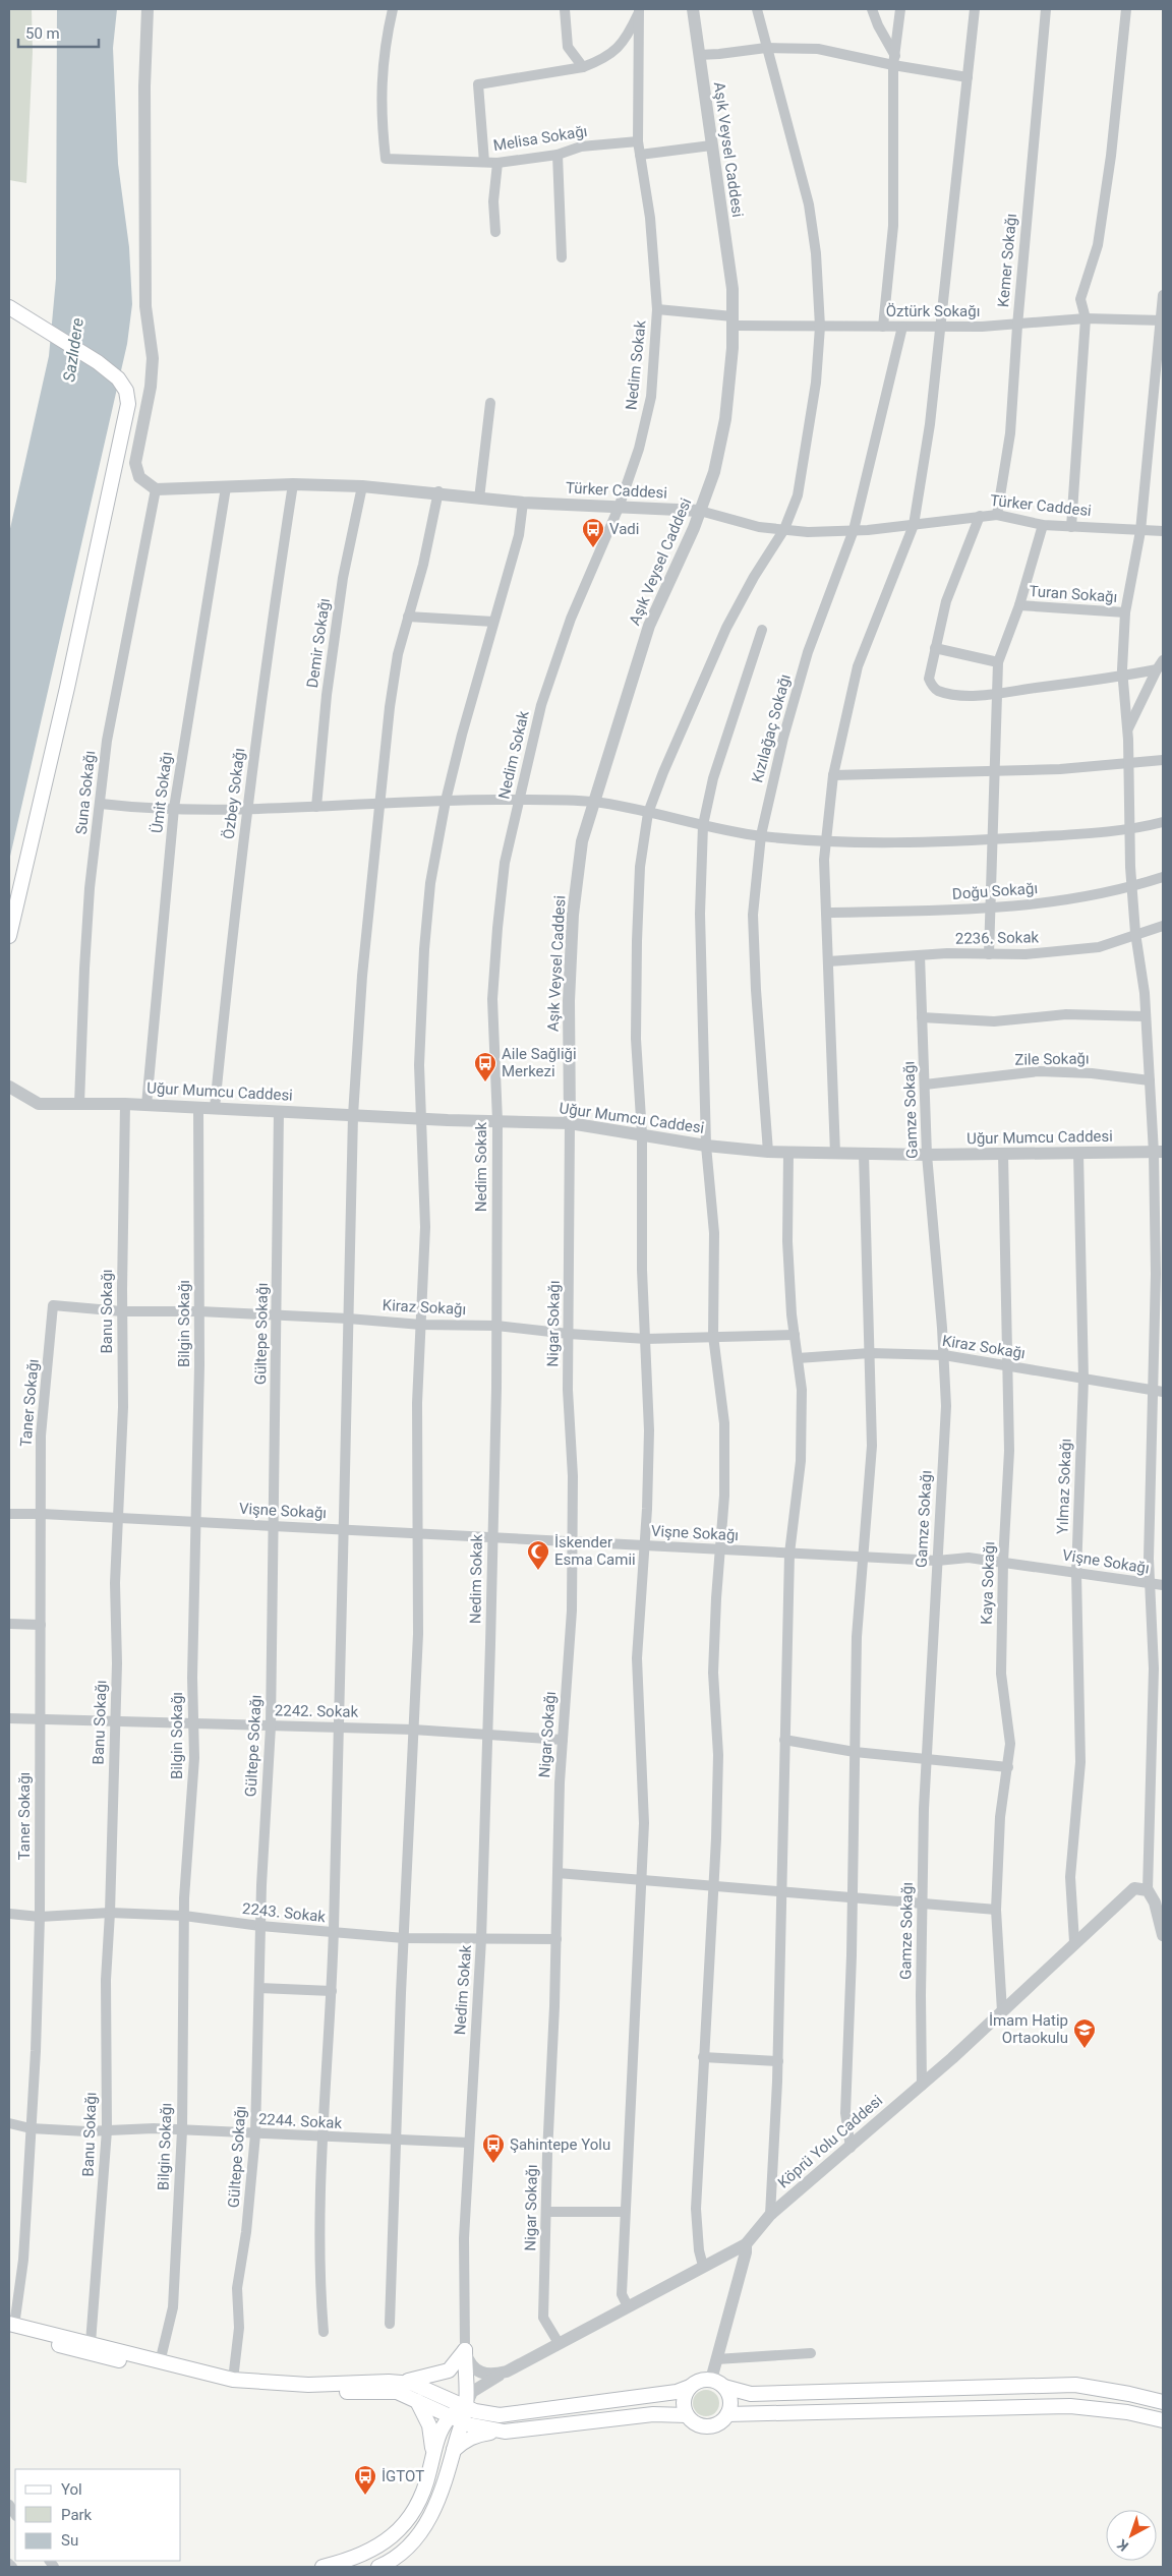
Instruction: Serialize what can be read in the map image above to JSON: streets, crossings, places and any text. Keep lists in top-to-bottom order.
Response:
{
  "streets": {
    "street": [
      "Melisa Sokağı",
      "Aşık Veysel Caddesi",
      "Kemer Sokağı",
      "Öztürk Sokağı",
      "Nedim Sokak",
      "Türker Caddesi",
      "Turan Sokağı",
      "Demir Sokağı",
      "Kızılağaç Sokağı",
      "Suna Sokağı",
      "Ümit Sokağı",
      "Özbey Sokağı",
      "Doğu Sokağı",
      "2236. Sokak",
      "Zile Sokağı",
      "Uğur Mumcu Caddesi",
      "Gamze Sokağı",
      "Kiraz Sokağı",
      "Banu Sokağı",
      "Bilgin Sokağı",
      "Nigar Sokağı",
      "Gültepe Sokağı",
      "Taner Sokağı",
      "Yılmaz Sokağı",
      "Vişne Sokağı",
      "Kaya Sokağı",
      "2242. Sokak",
      "2243. Sokak",
      "2244. Sokak",
      "Köprü Yolu Caddesi"
    ]
  },
  "crossings": [
    ["Melisa Sokağı", "Nedim Sokak"],
    ["Aşık Veysel Caddesi", "Öztürk Sokağı"],
    ["Aşık Veysel Caddesi", "Türker Caddesi"],
    ["Aşık Veysel Caddesi", "Uğur Mumcu Caddesi"],
    ["Aşık Veysel Caddesi", "Nigar Sokağı"],
    ["Kemer Sokağı", "Öztürk Sokağı"],
    ["Kemer Sokağı", "Türker Caddesi"],
    ["Öztürk Sokağı", "Nedim Sokak"],
    ["Öztürk Sokağı", "Kızılağaç Sokağı"],
    ["Nedim Sokak", "Türker Caddesi"],
    ["Nedim Sokak", "Uğur Mumcu Caddesi"],
    ["Nedim Sokak", "Kiraz Sokağı"],
    ["Nedim Sokak", "Vişne Sokağı"],
    ["Nedim Sokak", "2242. Sokak"],
    ["Nedim Sokak", "2243. Sokak"],
    ["Nedim Sokak", "2244. Sokak"],
    ["Nedim Sokak", "Köprü Yolu Caddesi"],
    ["Türker Caddesi", "Demir Sokağı"],
    ["Türker Caddesi", "Kızılağaç Sokağı"],
    ["Türker Caddesi", "Suna Sokağı"],
    ["Türker Caddesi", "Ümit Sokağı"],
    ["Türker Caddesi", "Özbey Sokağı"],
    ["Kızılağaç Sokağı", "Uğur Mumcu Caddesi"],
    ["Suna Sokağı", "Uğur Mumcu Caddesi"],
    ["Ümit Sokağı", "Uğur Mumcu Caddesi"],
    ["Özbey Sokağı", "Uğur Mumcu Caddesi"],
    ["2236. Sokak", "Gamze Sokağı"],
    ["Zile Sokağı", "Gamze Sokağı"],
    ["Uğur Mumcu Caddesi", "Gamze Sokağı"],
    ["Uğur Mumcu Caddesi", "Banu Sokağı"],
    ["Uğur Mumcu Caddesi", "Bilgin Sokağı"],
    ["Uğur Mumcu Caddesi", "Nigar Sokağı"],
    ["Uğur Mumcu Caddesi", "Gültepe Sokağı"],
    ["Uğur Mumcu Caddesi", "Yılmaz Sokağı"],
    ["Uğur Mumcu Caddesi", "Kaya Sokağı"],
    ["Gamze Sokağı", "Kiraz Sokağı"],
    ["Gamze Sokağı", "Vişne Sokağı"],
    ["Gamze Sokağı", "Köprü Yolu Caddesi"],
    ["Kiraz Sokağı", "Banu Sokağı"],
    ["Kiraz Sokağı", "Bilgin Sokağı"],
    ["Kiraz Sokağı", "Nigar Sokağı"],
    ["Kiraz Sokağı", "Gültepe Sokağı"],
    ["Kiraz Sokağı", "Taner Sokağı"],
    ["Kiraz Sokağı", "Yılmaz Sokağı"],
    ["Kiraz Sokağı", "Kaya Sokağı"],
    ["Banu Sokağı", "Vişne Sokağı"],
    ["Banu Sokağı", "2242. Sokak"],
    ["Banu Sokağı", "2243. Sokak"],
    ["Banu Sokağı", "2244. Sokak"],
    ["Bilgin Sokağı", "Vişne Sokağı"],
    ["Bilgin Sokağı", "2242. Sokak"],
    ["Bilgin Sokağı", "2243. Sokak"],
    ["Bilgin Sokağı", "2244. Sokak"],
    ["Nigar Sokağı", "Vişne Sokağı"],
    ["Nigar Sokağı", "2242. Sokak"],
    ["Nigar Sokağı", "2243. Sokak"],
    ["Nigar Sokağı", "Köprü Yolu Caddesi"],
    ["Gültepe Sokağı", "Vişne Sokağı"],
    ["Gültepe Sokağı", "2242. Sokak"],
    ["Gültepe Sokağı", "2243. Sokak"],
    ["Gültepe Sokağı", "2244. Sokak"],
    ["Taner Sokağı", "Vişne Sokağı"],
    ["Taner Sokağı", "2242. Sokak"],
    ["Taner Sokağı", "2243. Sokak"],
    ["Taner Sokağı", "2244. Sokak"],
    ["Yılmaz Sokağı", "Vişne Sokağı"],
    ["Yılmaz Sokağı", "Köprü Yolu Caddesi"],
    ["Vişne Sokağı", "Kaya Sokağı"],
    ["Kaya Sokağı", "Köprü Yolu Caddesi"]
  ],
  "water": ["Sazlıdere"],
  "places": {
    "bus stop": [
      "Vadi",
      "Aile Sağliği Merkezi",
      "Şahintepe Yolu",
      "İGTOT"
    ],
    "mosque": ["İskender Esma Camii"],
    "school or university": ["İmam Hatip Ortaokulu"]
  },
  "legend": ["Yol", "Park", "Su"],
  "scale_bar": "50 m",
  "north": "bottom left"
}
